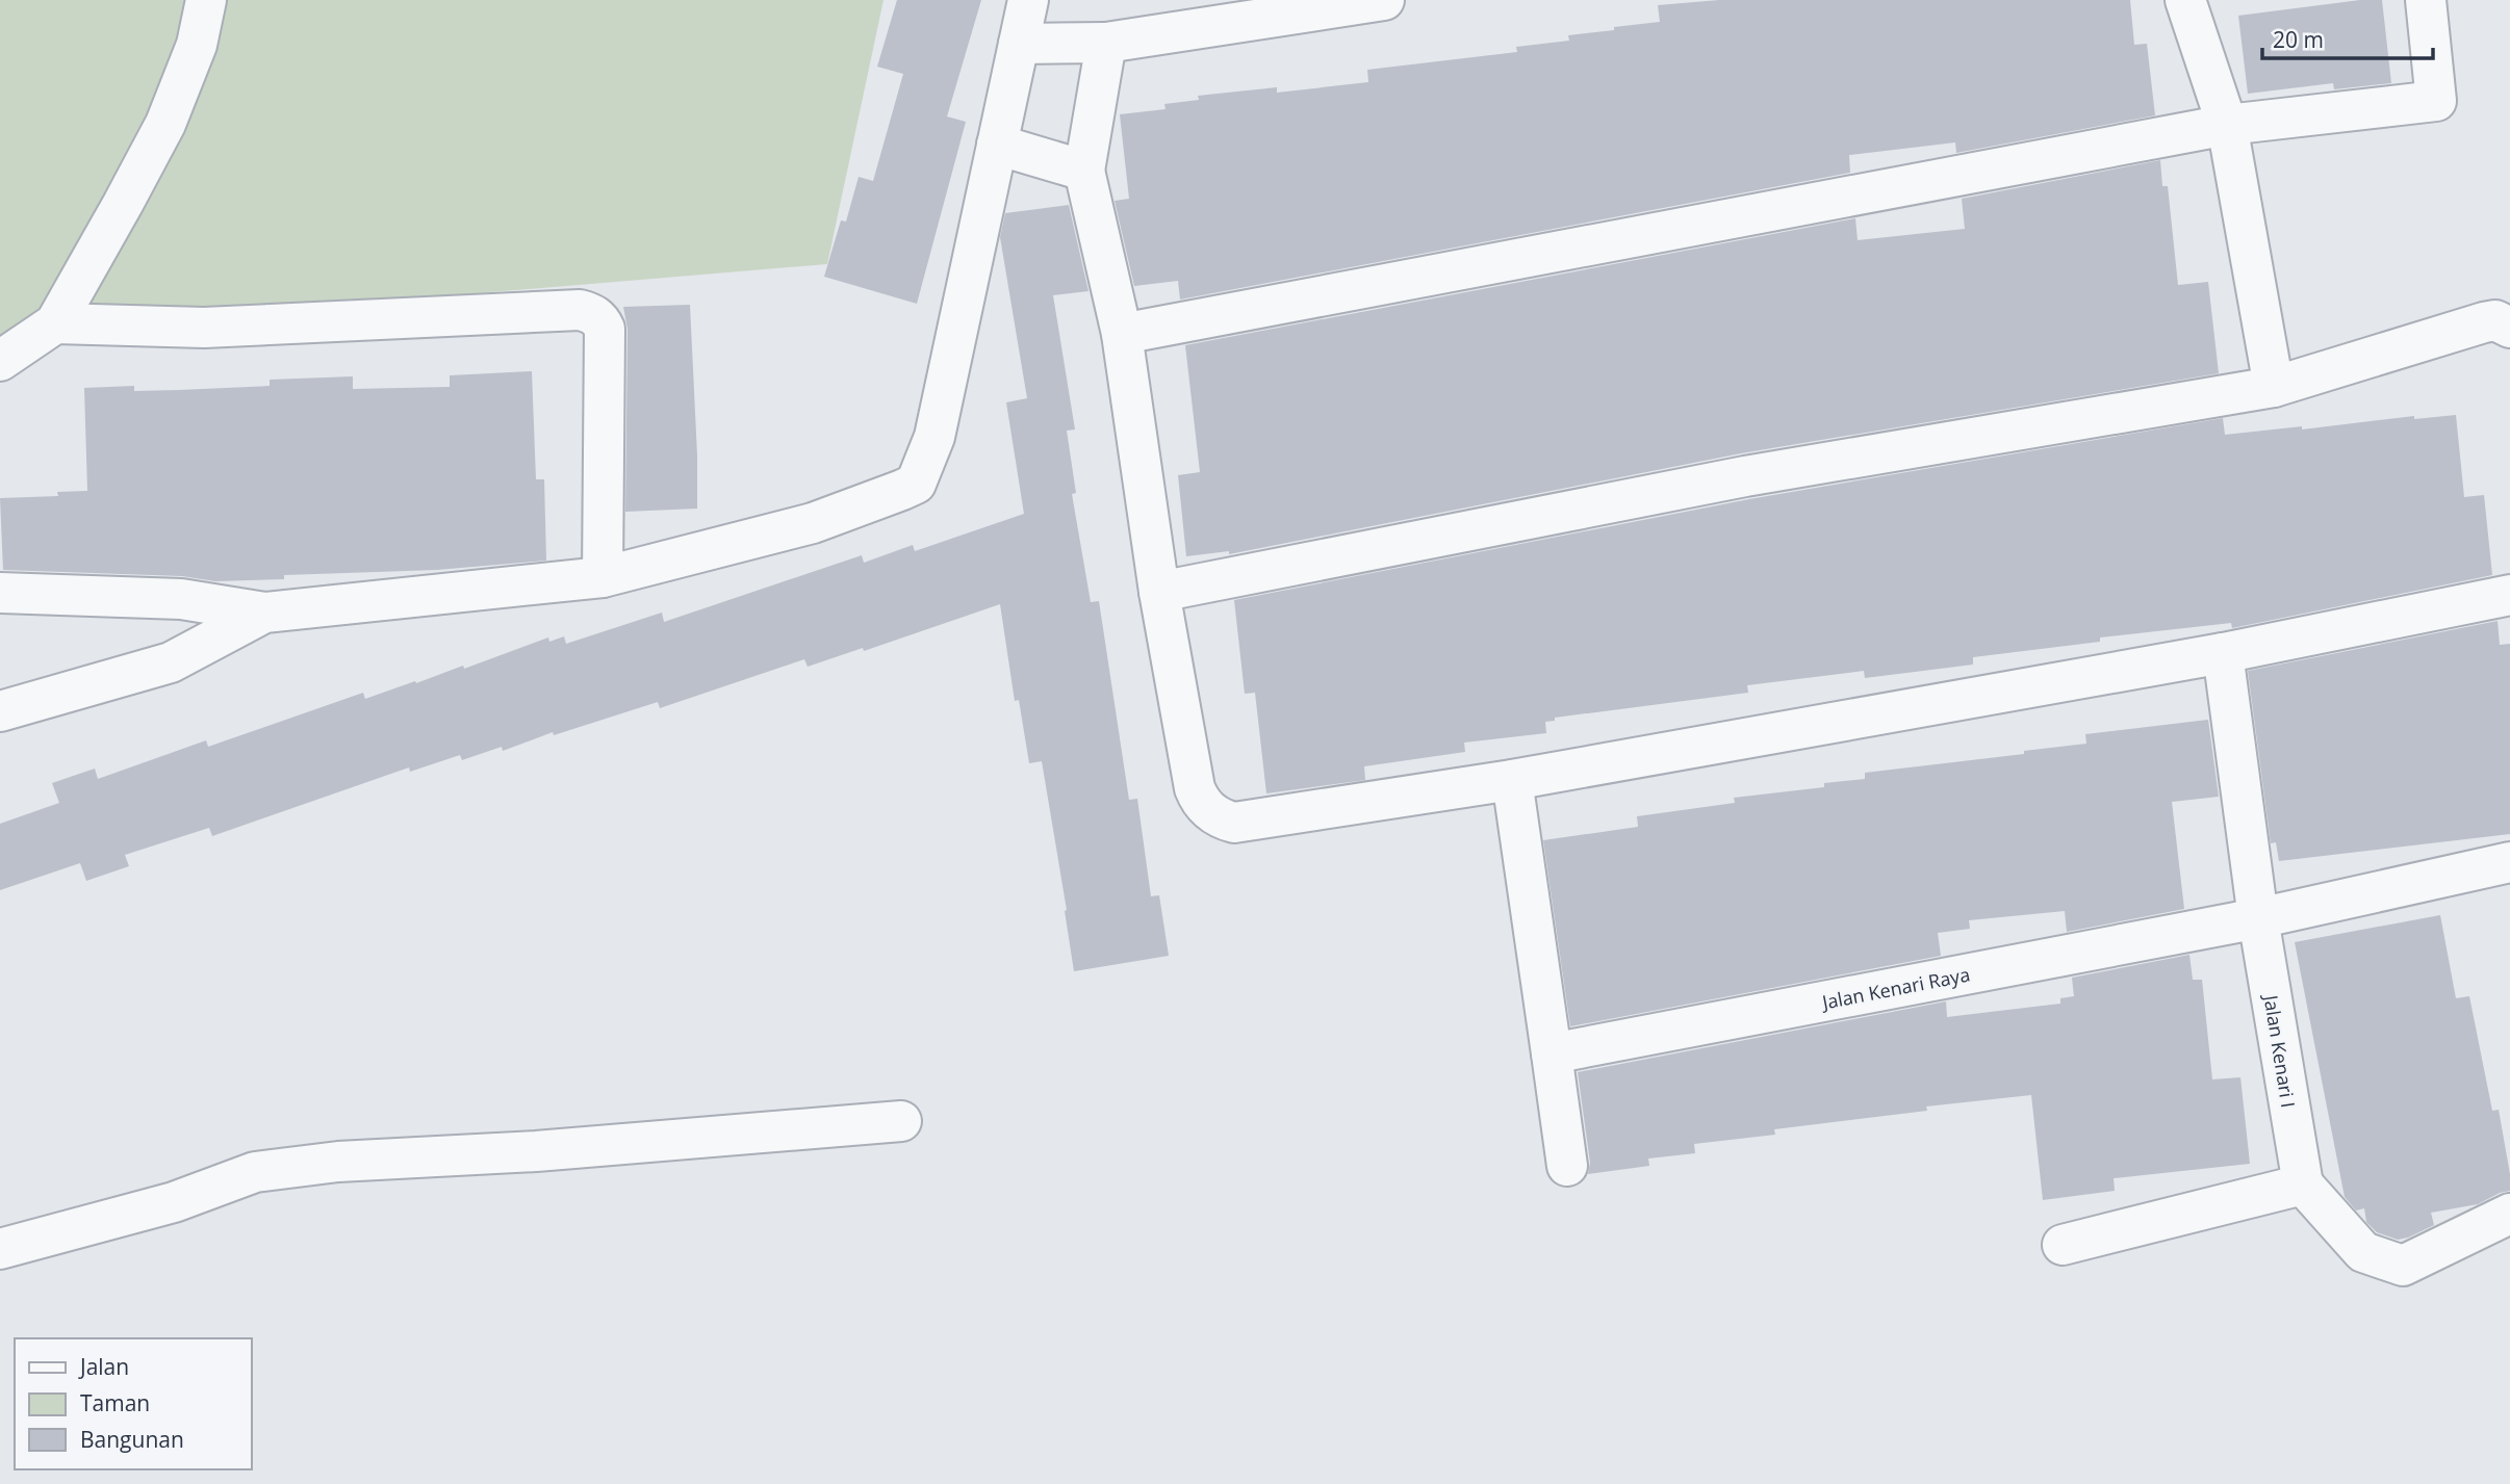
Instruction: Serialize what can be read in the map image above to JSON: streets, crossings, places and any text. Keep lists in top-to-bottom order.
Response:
{
  "streets": {
    "street": ["Jalan Kenari Raya", "Jalan Kenari I"]
  },
  "crossings": [
    ["Jalan Kenari Raya", "Jalan Kenari I"]
  ],
  "legend": ["Jalan", "Taman", "Bangunan"],
  "scale_bar": "20 m"
}
